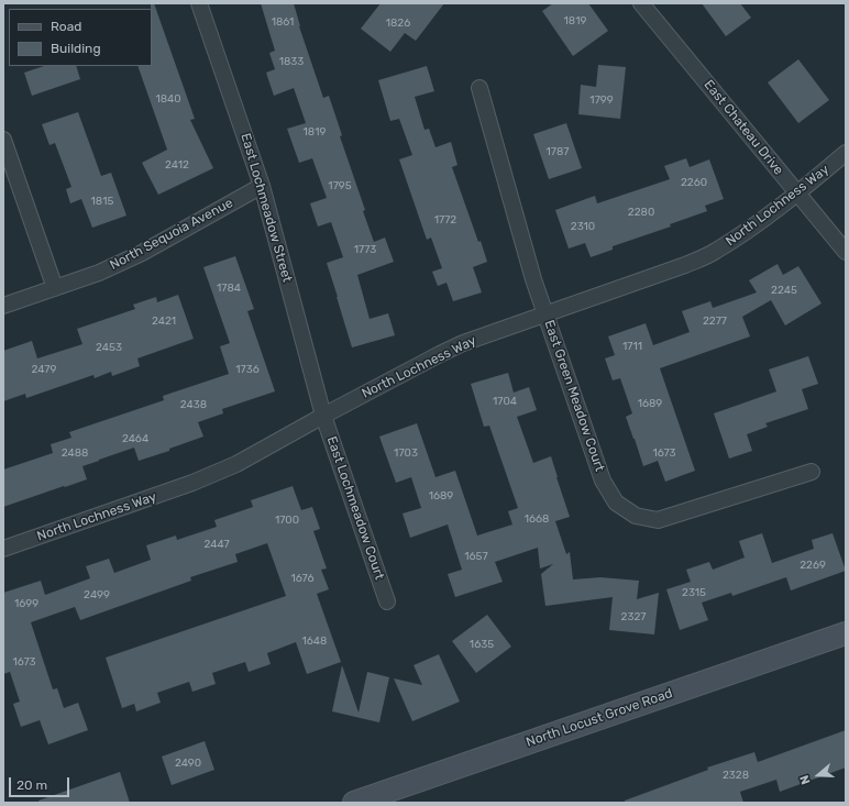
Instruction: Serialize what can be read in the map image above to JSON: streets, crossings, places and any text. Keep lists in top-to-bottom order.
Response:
{
  "streets": {
    "main road": ["North Locust Grove Road"],
    "street": [
      "East Chateau Drive",
      "North Lochness Way",
      "East Lochmeadow Street",
      "North Sequoia Avenue",
      "East Green Meadow Court",
      "East Lochmeadow Court"
    ]
  },
  "crossings": [
    ["East Chateau Drive", "North Lochness Way"],
    ["North Lochness Way", "East Lochmeadow Street"],
    ["North Lochness Way", "East Green Meadow Court"],
    ["North Lochness Way", "East Lochmeadow Court"],
    ["East Lochmeadow Street", "North Sequoia Avenue"],
    ["East Lochmeadow Street", "East Lochmeadow Court"]
  ],
  "house_numbers": [
    "1819",
    "1861",
    "1826",
    "1833",
    "1840",
    "1799",
    "1819",
    "1787",
    "2412",
    "2260",
    "1795",
    "1815",
    "2280",
    "1772",
    "2310",
    "1773",
    "1784",
    "2245",
    "2421",
    "2277",
    "1711",
    "2453",
    "2479",
    "1736",
    "1704",
    "1689",
    "2438",
    "2464",
    "2488",
    "1703",
    "1673",
    "1689",
    "1668",
    "1700",
    "2447",
    "1657",
    "2269",
    "1676",
    "2315",
    "2499",
    "1699",
    "2327",
    "1648",
    "1635",
    "1673",
    "2490",
    "2328"
  ],
  "legend": ["Road", "Building"],
  "scale_bar": "20 m",
  "north": "left"
}
